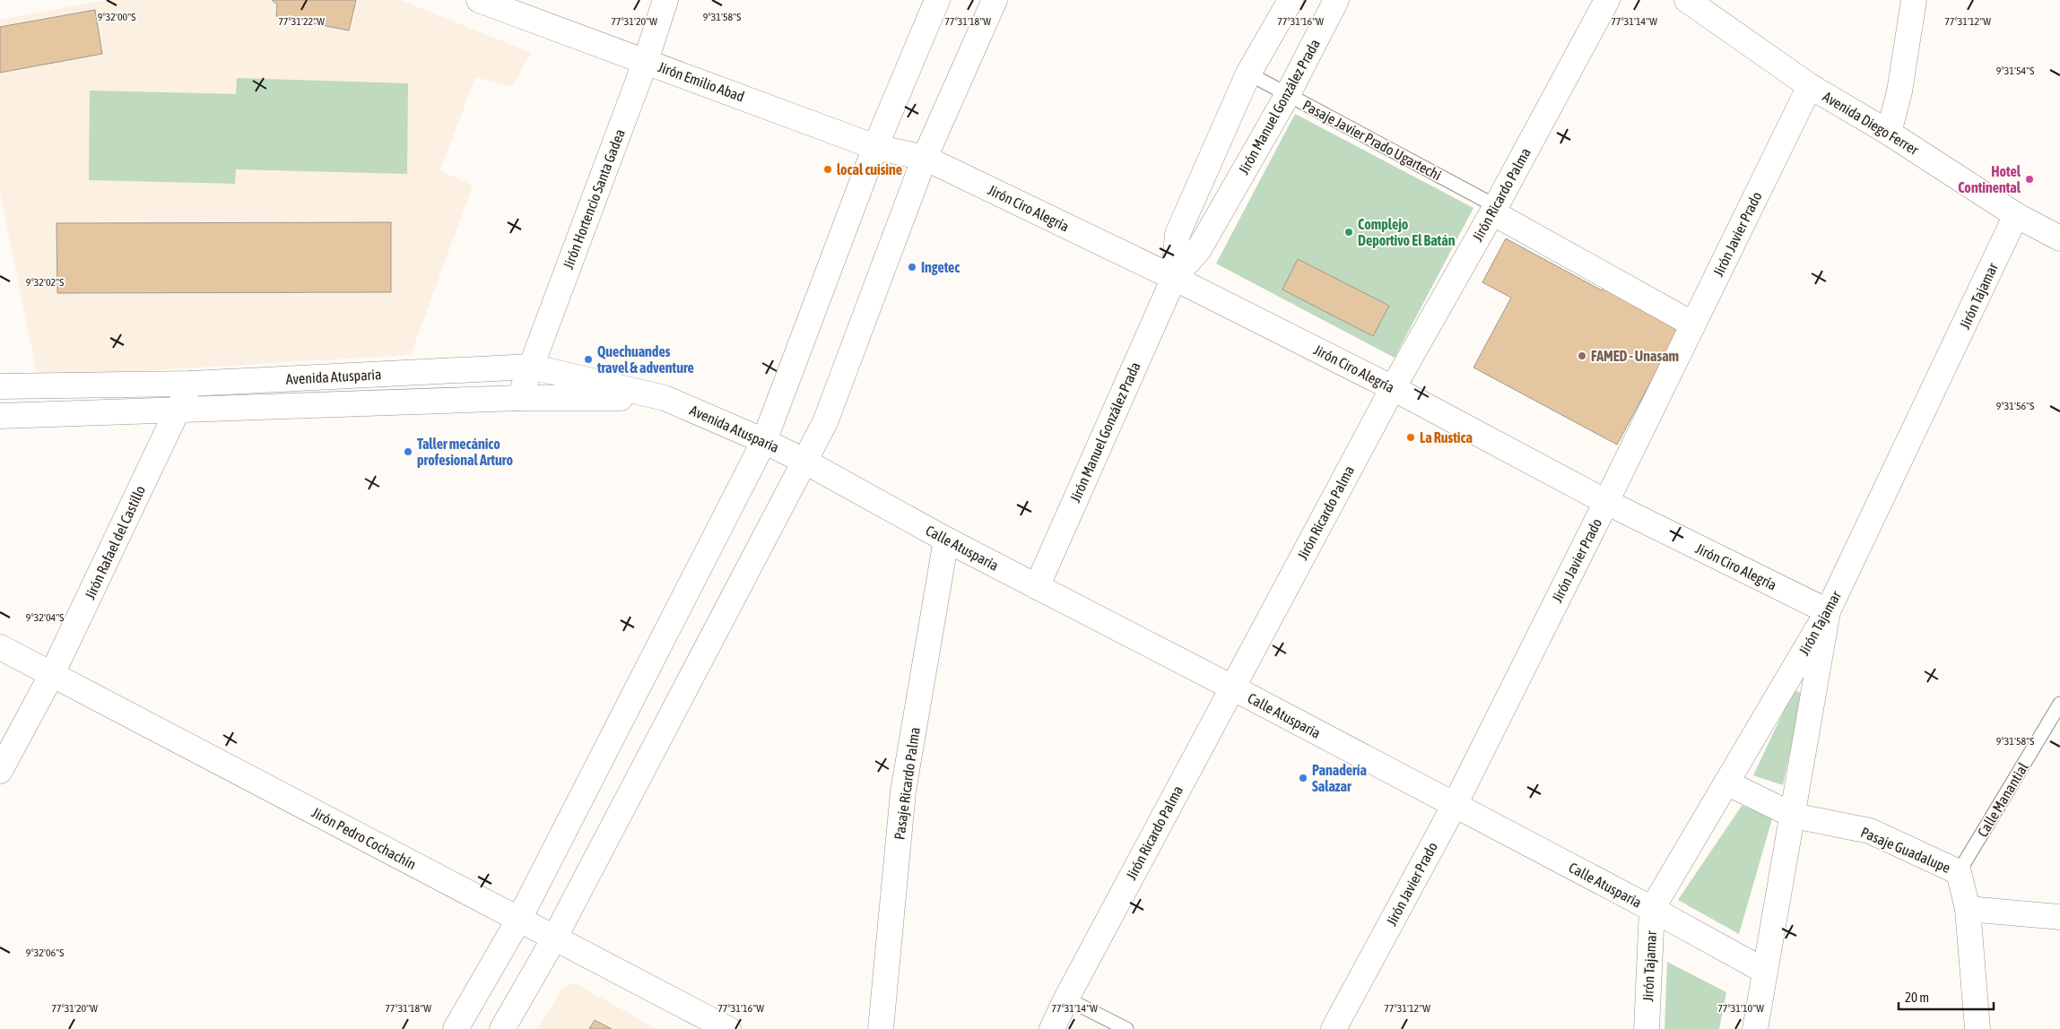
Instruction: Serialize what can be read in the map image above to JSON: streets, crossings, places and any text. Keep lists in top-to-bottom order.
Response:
{
  "streets": {
    "street": [
      "Jirón Emilio Abad",
      "Jirón Manuel González Prada",
      "Avenida Diego Ferrer",
      "Pasaje Javier Prado Ugartechi",
      "Jirón Ricardo Palma",
      "Jirón Hortencio Santa Gadea",
      "Jirón Ciro Alegría",
      "Jirón Javier Prado",
      "Jirón Tajamar",
      "Avenida Atusparia",
      "Jirón Rafael del Castillo",
      "Calle Atusparia",
      "Pasaje Ricardo Palma",
      "Jirón Pedro Cochachín",
      "Pasaje Guadalupe"
    ],
    "lane": ["Calle Manantial"]
  },
  "crossings": [
    ["Jirón Emilio Abad", "Jirón Hortencio Santa Gadea"],
    ["Jirón Emilio Abad", "Jirón Ciro Alegría"],
    ["Jirón Manuel González Prada", "Pasaje Javier Prado Ugartechi"],
    ["Jirón Manuel González Prada", "Jirón Ciro Alegría"],
    ["Jirón Manuel González Prada", "Calle Atusparia"],
    ["Avenida Diego Ferrer", "Jirón Javier Prado"],
    ["Avenida Diego Ferrer", "Jirón Tajamar"],
    ["Pasaje Javier Prado Ugartechi", "Jirón Ricardo Palma"],
    ["Pasaje Javier Prado Ugartechi", "Jirón Javier Prado"],
    ["Jirón Ricardo Palma", "Jirón Ciro Alegría"],
    ["Jirón Ricardo Palma", "Calle Atusparia"],
    ["Jirón Hortencio Santa Gadea", "Avenida Atusparia"],
    ["Jirón Ciro Alegría", "Jirón Javier Prado"],
    ["Jirón Ciro Alegría", "Jirón Tajamar"],
    ["Jirón Javier Prado", "Calle Atusparia"],
    ["Jirón Tajamar", "Calle Atusparia"],
    ["Jirón Tajamar", "Pasaje Guadalupe"],
    ["Avenida Atusparia", "Jirón Rafael del Castillo"],
    ["Avenida Atusparia", "Calle Atusparia"],
    ["Jirón Rafael del Castillo", "Jirón Pedro Cochachín"],
    ["Calle Atusparia", "Pasaje Ricardo Palma"],
    ["Calle Manantial", "Pasaje Guadalupe"]
  ],
  "places": [
    "local cuisine",
    "Hotel Continental",
    "Complejo Deportivo El Batán",
    "Ingetec",
    "FAMED - Unasam",
    "Quechuandes travel & adventure",
    "La Rustica",
    "Taller mecánico profesional Arturo",
    "Panadería Salazar"
  ],
  "scale_bar": "20 m",
  "coordinates": [
    "9°32'00\"S",
    "9°31'58\"S",
    "77°31'22\"W",
    "77°31'20\"W",
    "77°31'18\"W",
    "77°31'16\"W",
    "77°31'14\"W",
    "77°31'12\"W",
    "9°31'54\"S",
    "9°32'02\"S",
    "9°31'56\"S",
    "9°32'04\"S",
    "9°32'06\"S",
    "77°31'10\"W"
  ]
}
